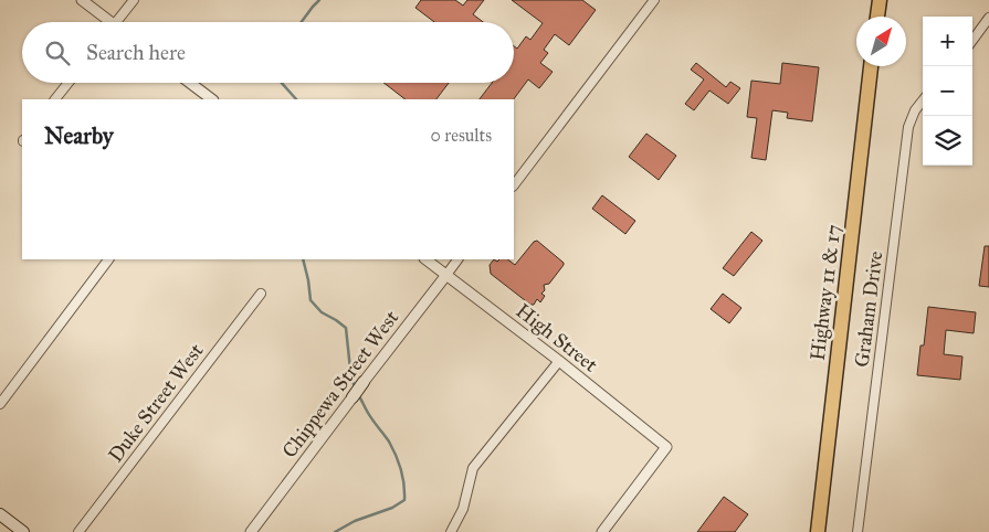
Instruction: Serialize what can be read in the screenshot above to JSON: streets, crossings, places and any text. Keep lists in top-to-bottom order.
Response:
{
  "streets": {
    "highway": ["Highway 11 & 17"],
    "main road": ["Chippewa Street West"],
    "street": ["Graham Drive", "High Street", "Duke Street West"]
  },
  "crossings": [
    ["High Street", "Chippewa Street West"]
  ],
  "north": "top right",
  "page": {
    "map_buttons": ["+", "−"],
    "search": "Search here",
    "heading": ["Nearby", "0 results"]
  }
}
